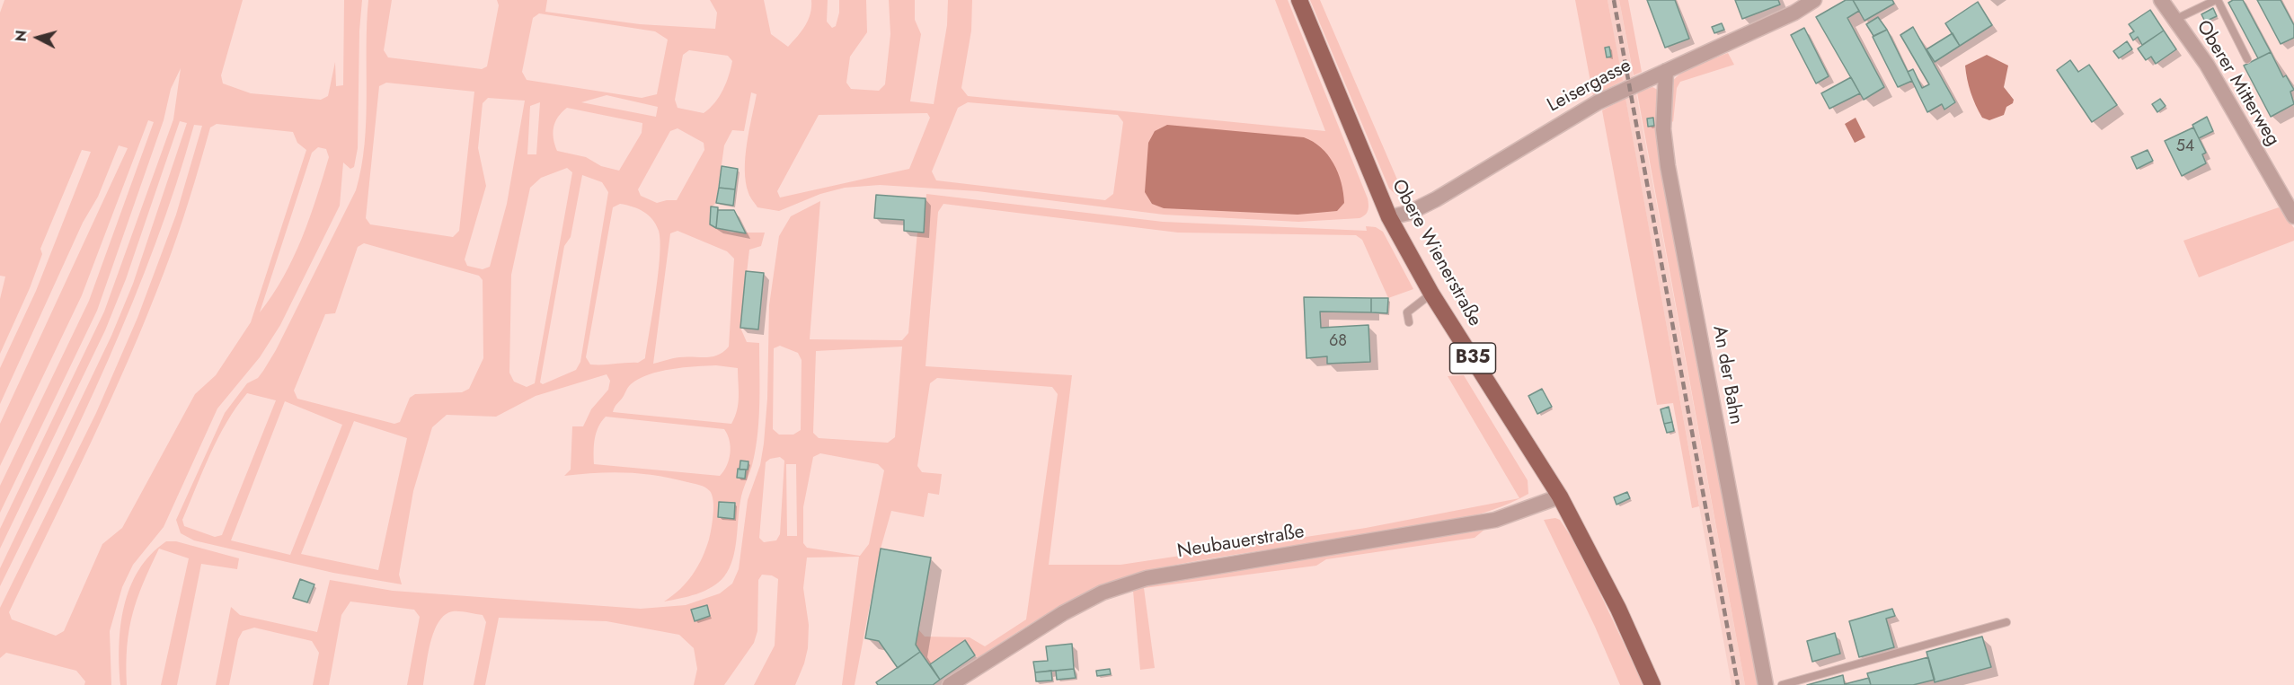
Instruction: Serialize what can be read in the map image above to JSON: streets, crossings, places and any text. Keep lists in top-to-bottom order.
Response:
{
  "streets": {
    "main road": ["Obere Wienerstraße", "B35"],
    "street": [
      "Oberer Mitterweg",
      "Leisergasse",
      "An der Bahn",
      "Neubauerstraße"
    ]
  },
  "crossings": [
    ["Leisergasse", "Obere Wienerstraße"],
    ["Leisergasse", "An der Bahn"],
    ["Obere Wienerstraße", "Neubauerstraße"]
  ],
  "house_numbers": ["54", "68"],
  "north": "left"
}
